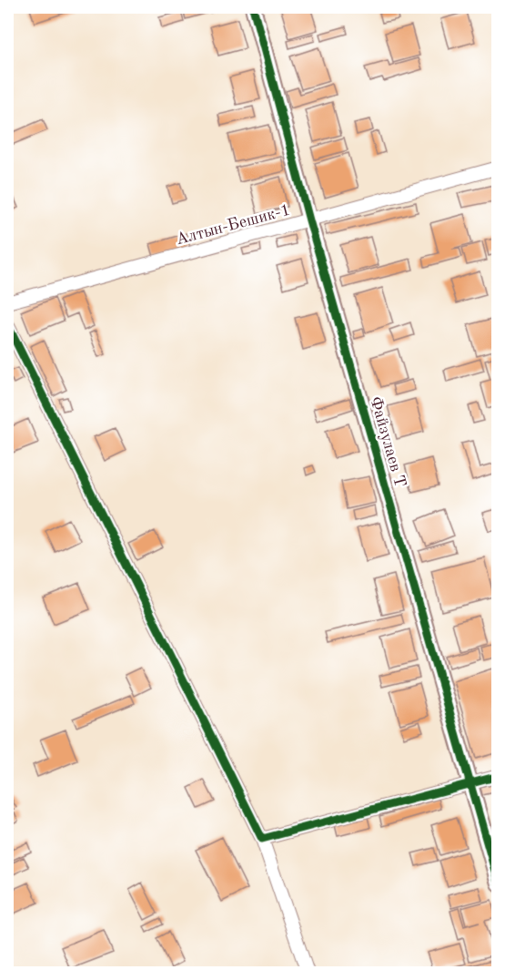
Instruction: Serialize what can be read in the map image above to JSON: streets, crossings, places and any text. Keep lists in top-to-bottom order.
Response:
{
  "streets": {
    "street": ["Алтын-Бешик-1", "Файзулаев Т"]
  },
  "crossings": [
    ["Алтын-Бешик-1", "Файзулаев Т"]
  ]
}
